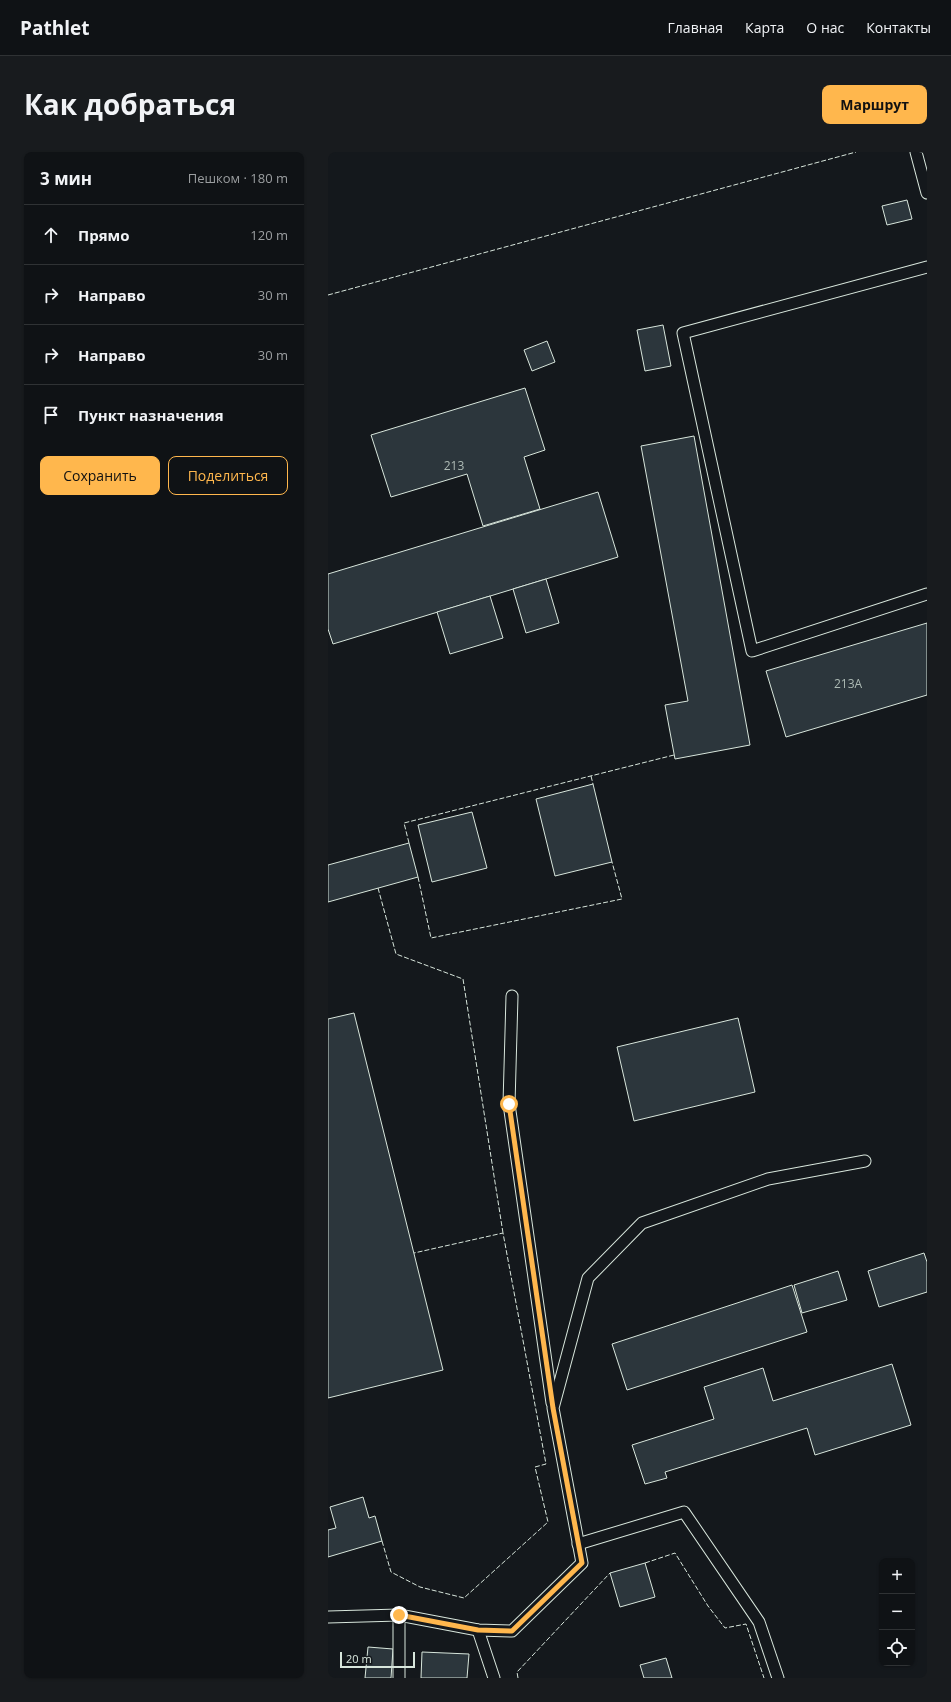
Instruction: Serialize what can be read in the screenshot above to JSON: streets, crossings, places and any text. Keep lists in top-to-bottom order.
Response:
{
  "house_numbers": ["213", "213А"],
  "scale_bar": "20 m",
  "page": {
    "header": "Pathlet",
    "nav": [
      "Главная",
      "Карта",
      "О нас",
      "Контакты"
    ],
    "title": "Как добраться",
    "buttons": [
      "Маршрут",
      ["Сохранить", "Поделиться"]
    ],
    "heading": ["3 мин", "Пешком · 180 m"],
    "list": [
      ["Прямо", "120 m"],
      ["Направо", "30 m"],
      ["Направо", "30 m"],
      "Пункт назначения"
    ],
    "map_buttons": ["+", "−"],
    "scale": "20 m"
  }
}
